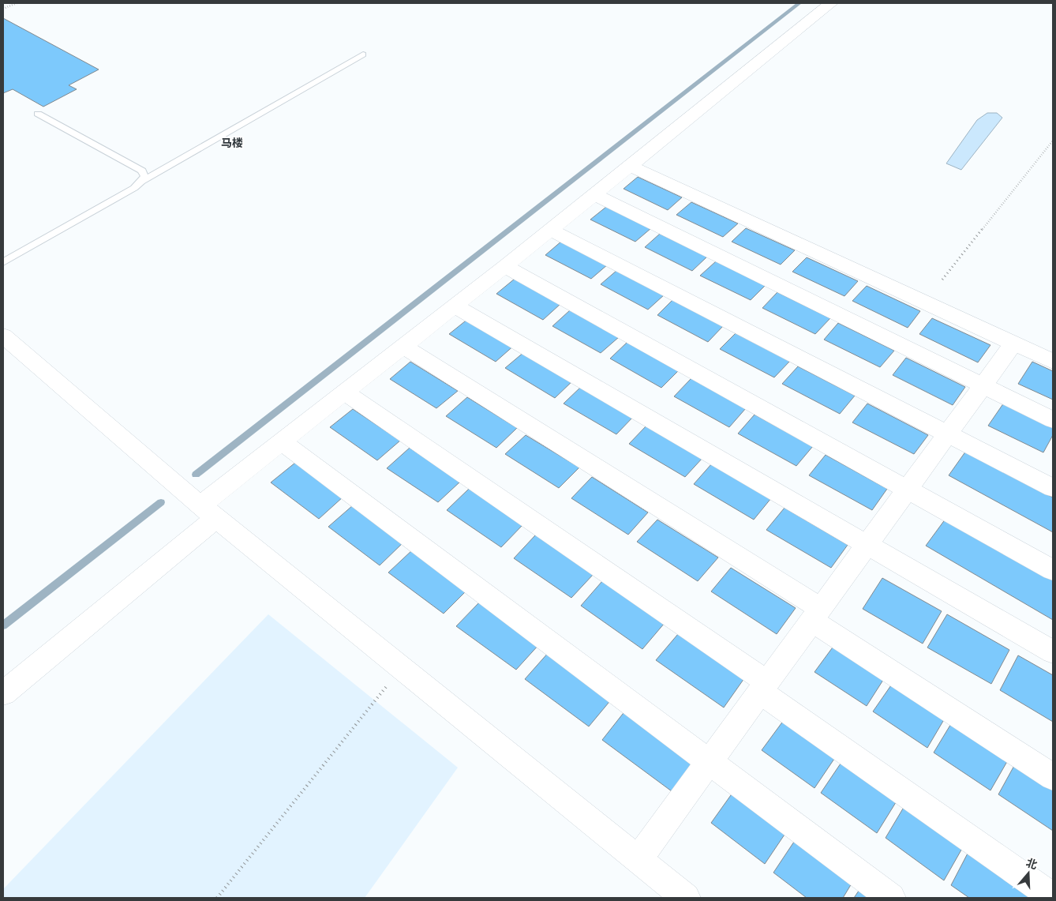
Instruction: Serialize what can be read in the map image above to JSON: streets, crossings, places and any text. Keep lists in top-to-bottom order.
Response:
{
  "districts": ["马楼"],
  "north": "top"
}
